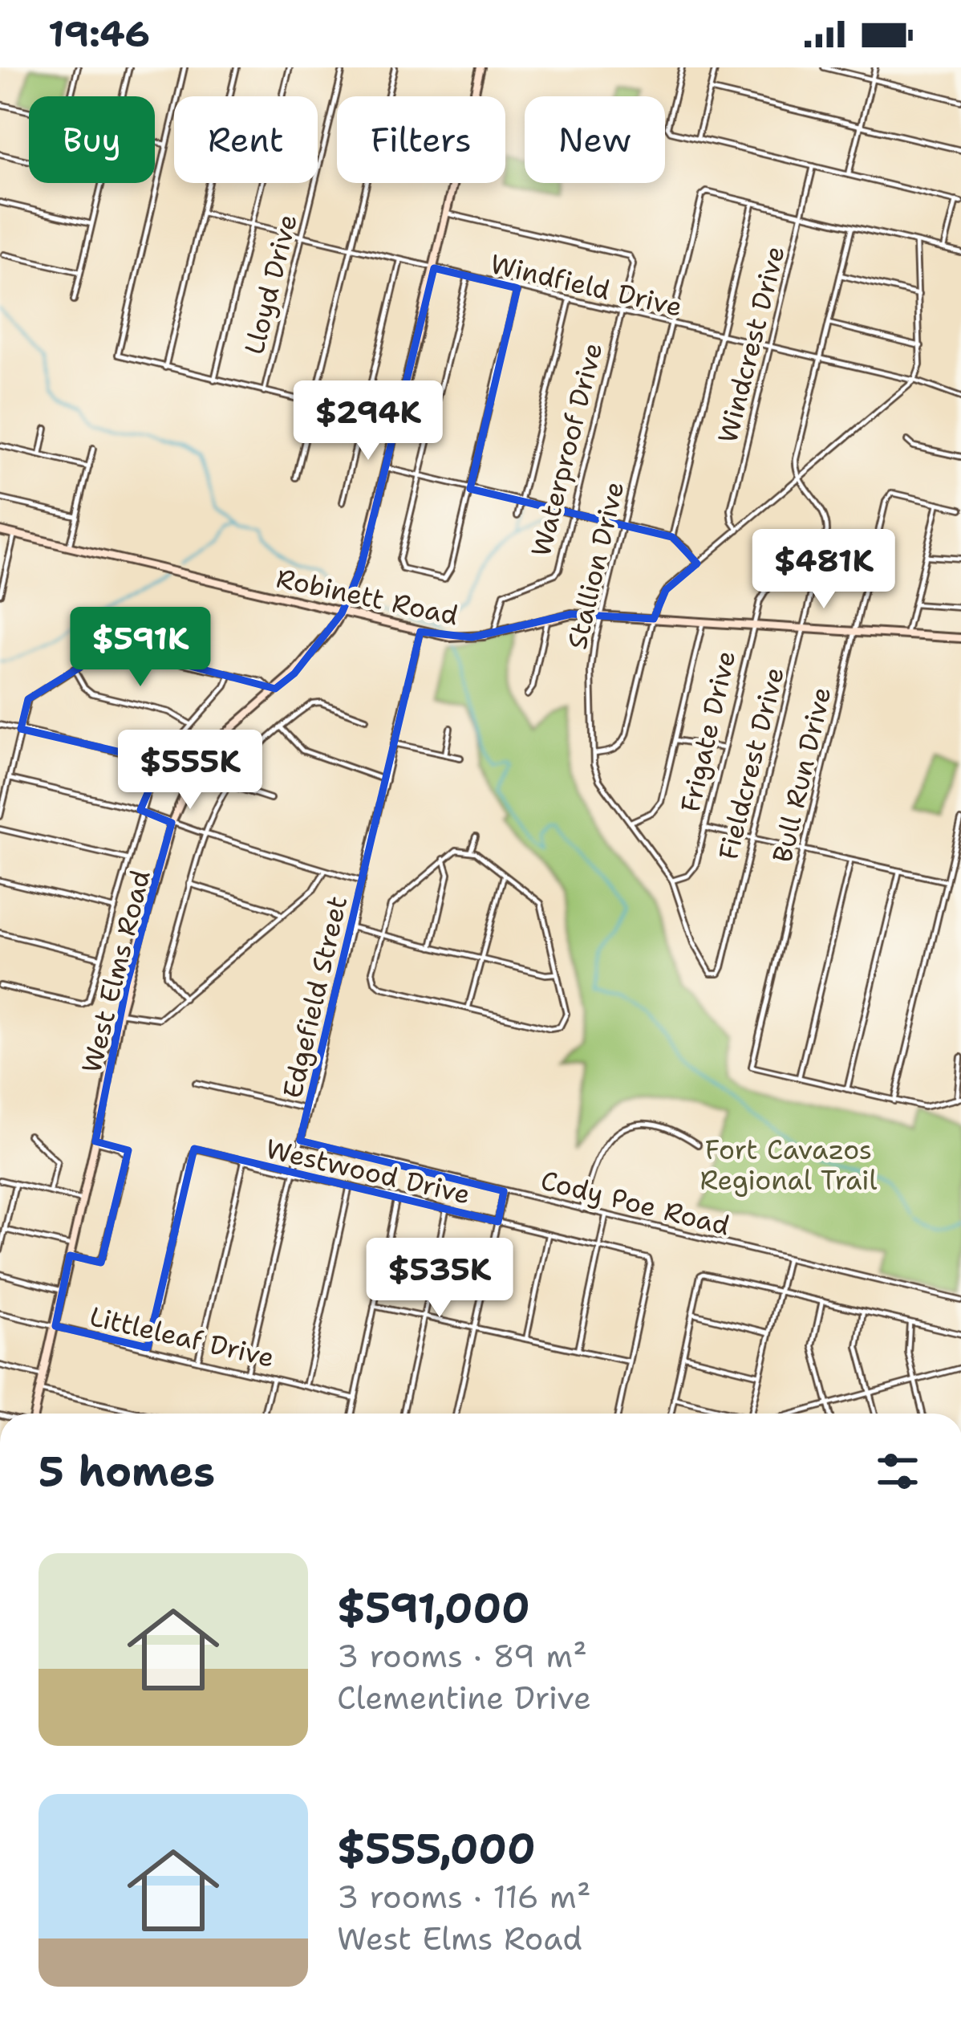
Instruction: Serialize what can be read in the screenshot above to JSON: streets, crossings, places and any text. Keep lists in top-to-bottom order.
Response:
{
  "streets": {
    "main road": ["Robinett Road", "West Elms Road"],
    "street": [
      "Lloyd Drive",
      "Windfield Drive",
      "Windcrest Drive",
      "Waterproof Drive",
      "Stallion Drive",
      "Frigate Drive",
      "Fieldcrest Drive",
      "Bull Run Drive",
      "Edgefield Street",
      "Westwood Drive",
      "Cody Poe Road",
      "Littleleaf Drive"
    ]
  },
  "crossings": [
    ["Lloyd Drive", "Windfield Drive"],
    ["Windfield Drive", "Windcrest Drive"],
    ["Windfield Drive", "Waterproof Drive"],
    ["Windfield Drive", "Stallion Drive"],
    ["Windfield Drive", "West Elms Road"],
    ["Waterproof Drive", "Robinett Road"],
    ["Waterproof Drive", "West Elms Road"],
    ["Stallion Drive", "Robinett Road"],
    ["Stallion Drive", "Frigate Drive"],
    ["Stallion Drive", "Fieldcrest Drive"],
    ["Robinett Road", "Frigate Drive"],
    ["Robinett Road", "Fieldcrest Drive"],
    ["Robinett Road", "Bull Run Drive"],
    ["Robinett Road", "West Elms Road"],
    ["Robinett Road", "Edgefield Street"],
    ["Frigate Drive", "Fieldcrest Drive"],
    ["West Elms Road", "Littleleaf Drive"],
    ["Edgefield Street", "Westwood Drive"],
    ["Edgefield Street", "Cody Poe Road"],
    ["Edgefield Street", "Littleleaf Drive"],
    ["Westwood Drive", "Littleleaf Drive"]
  ],
  "parks": ["Fort Cavazos Regional Trail"],
  "page": {
    "status": "19:46",
    "chip": [
      "Buy",
      "Rent",
      "Filters",
      "New"
    ],
    "price": [
      "$294K",
      "$481K",
      "$591K",
      "$555K",
      "$535K"
    ],
    "heading": "5 homes",
    "list": [
      {
        "name": "$591,000",
        "note": "3 rooms · 89 m² · Clementine Drive"
      },
      {
        "name": "$555,000",
        "note": "3 rooms · 116 m² · West Elms Road"
      }
    ]
  }
}
